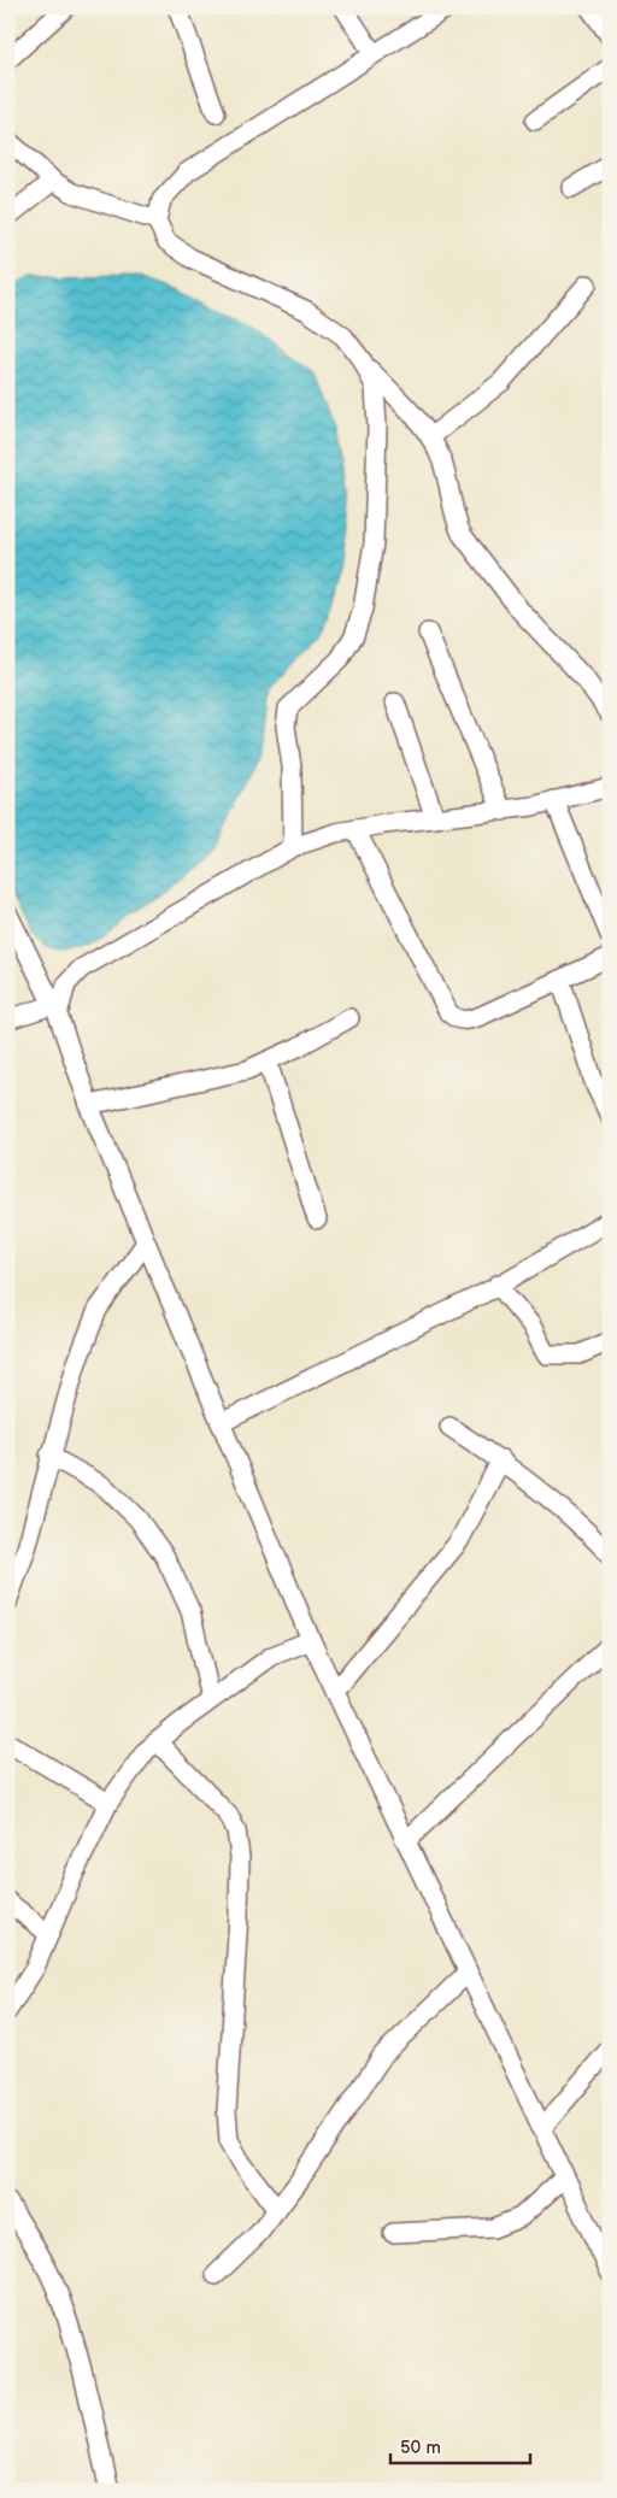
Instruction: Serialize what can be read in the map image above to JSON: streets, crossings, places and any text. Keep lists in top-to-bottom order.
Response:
{
  "scale_bar": "50 m"
}
